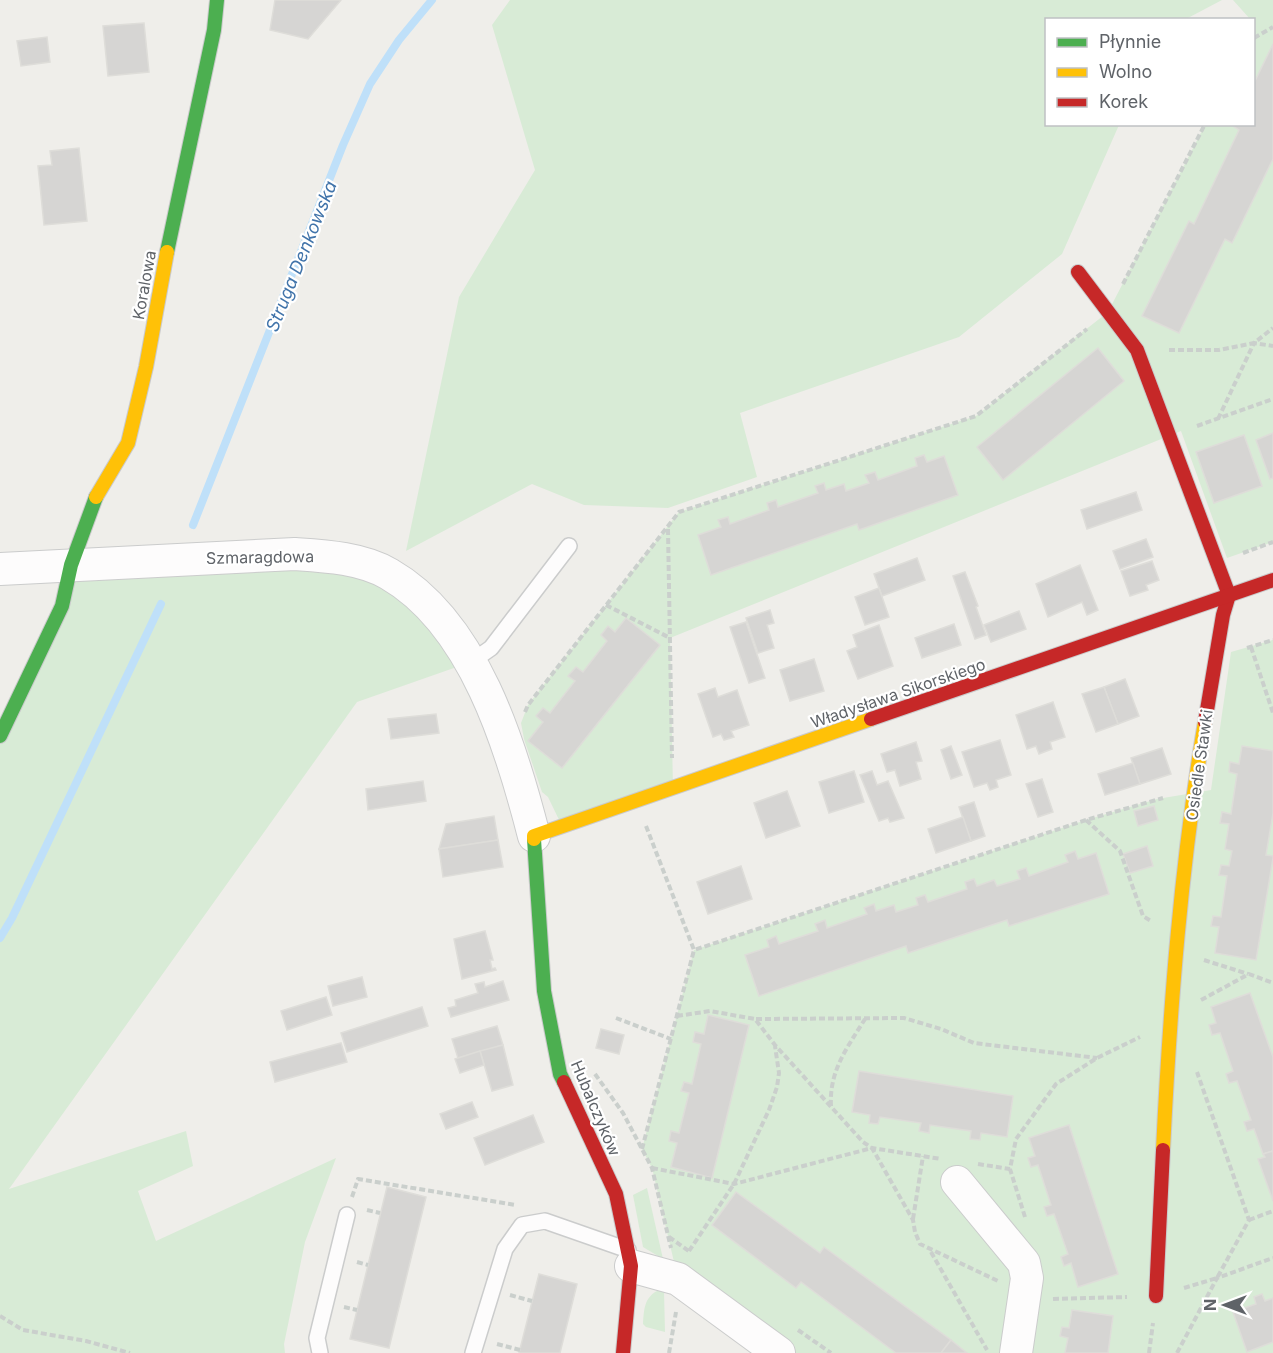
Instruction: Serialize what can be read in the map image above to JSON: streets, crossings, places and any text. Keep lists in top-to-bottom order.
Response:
{
  "streets": {
    "street": [
      "Koralowa",
      "Szmaragdowa",
      "Władysława Sikorskiego",
      "Osiedle Stawki",
      "Hubalczyków"
    ]
  },
  "crossings": [
    ["Koralowa", "Szmaragdowa"],
    ["Szmaragdowa", "Władysława Sikorskiego"],
    ["Szmaragdowa", "Hubalczyków"],
    ["Władysława Sikorskiego", "Osiedle Stawki"],
    ["Władysława Sikorskiego", "Hubalczyków"]
  ],
  "water": ["Struga Denkowska"],
  "legend": ["Płynnie", "Wolno", "Korek"],
  "north": "left"
}
